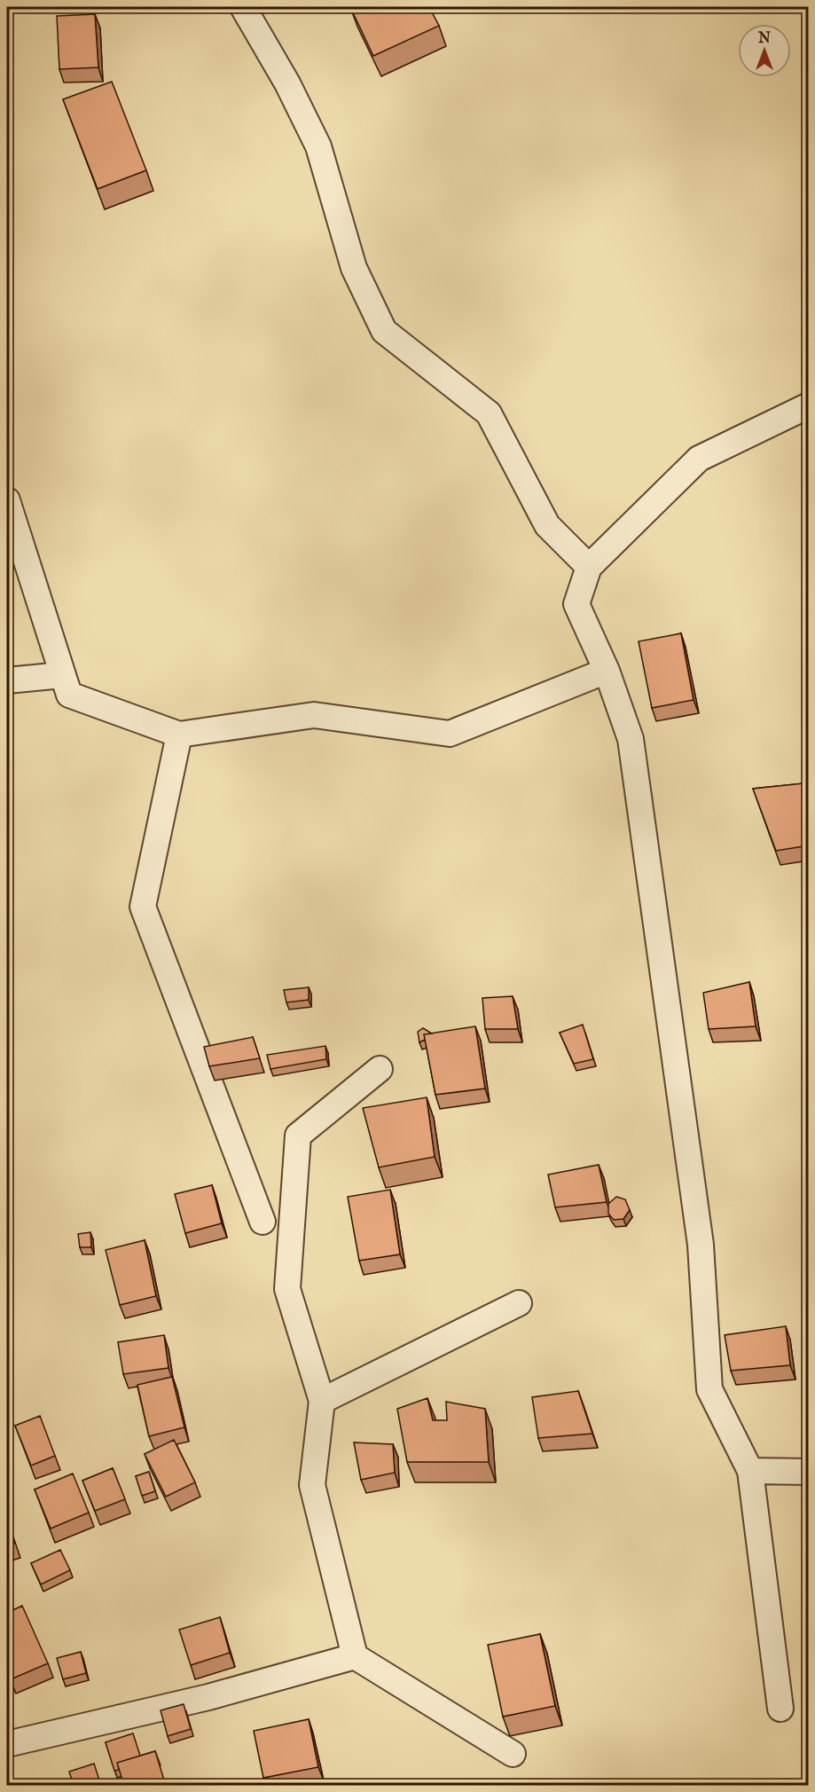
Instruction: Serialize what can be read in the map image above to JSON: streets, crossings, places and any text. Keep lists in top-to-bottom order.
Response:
{
  "north": "top"
}
